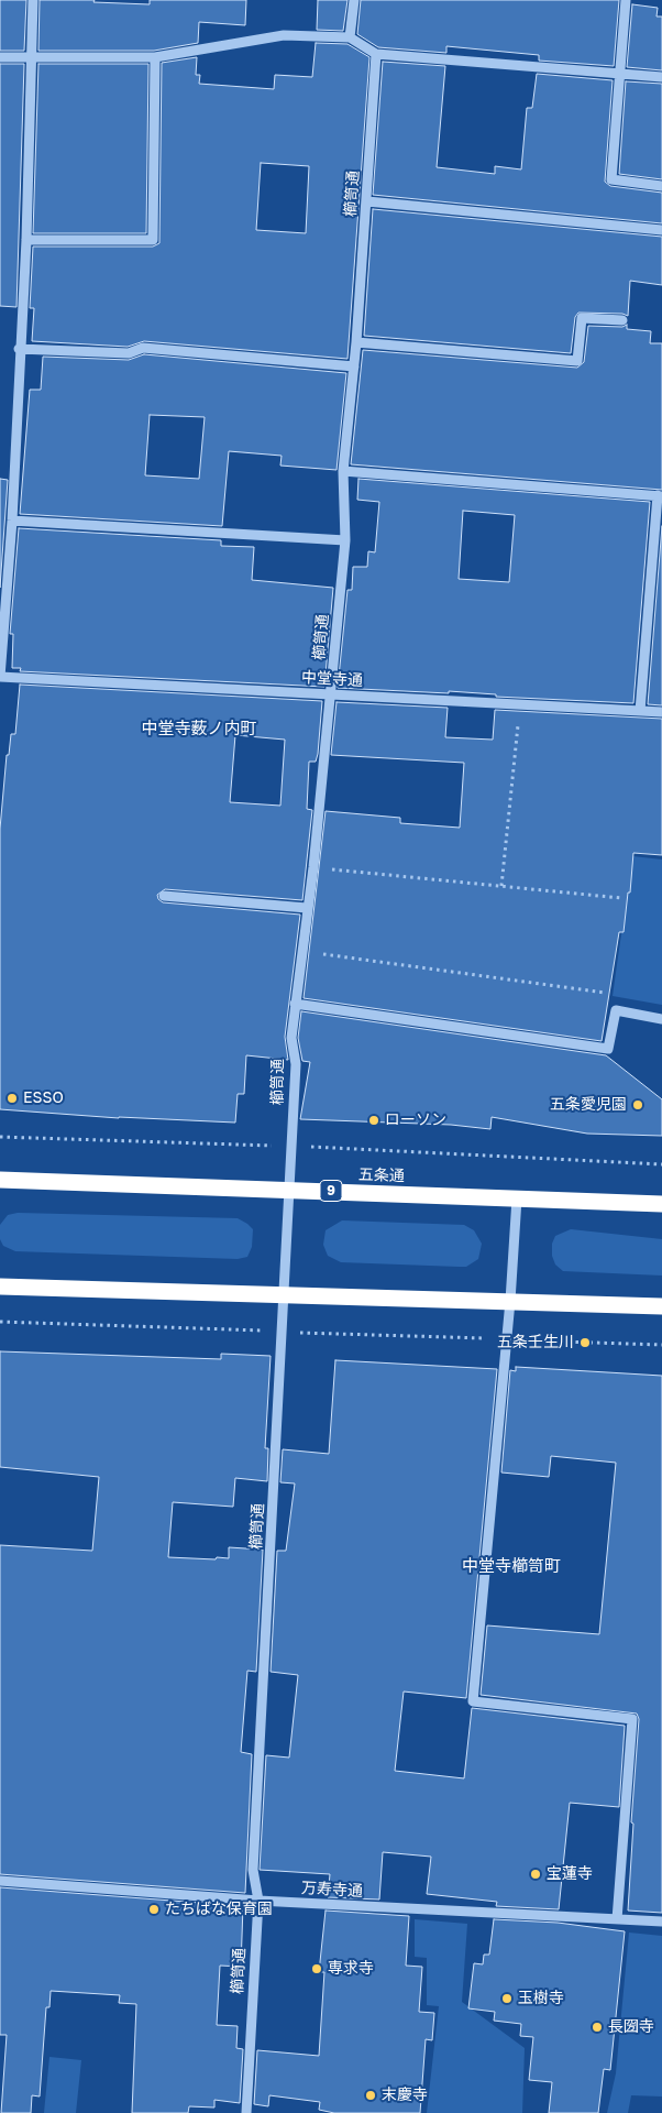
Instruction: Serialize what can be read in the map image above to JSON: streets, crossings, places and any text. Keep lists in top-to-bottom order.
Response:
{
  "streets": {
    "highway": ["五条通", "9"],
    "street": ["櫛笥通", "中堂寺通", "万寿寺通"]
  },
  "crossings": [
    ["櫛笥通", "中堂寺通"],
    ["櫛笥通", "五条通"],
    ["櫛笥通", "万寿寺通"]
  ],
  "districts": ["中堂寺薮ノ内町", "中堂寺櫛笥町"],
  "places": [
    "ESSO",
    "五条愛児園",
    "ローソン",
    "五条壬生川",
    "宝蓮寺",
    "たちばな保育園",
    "専求寺",
    "玉樹寺",
    "長圀寺",
    "末慶寺"
  ]
}
